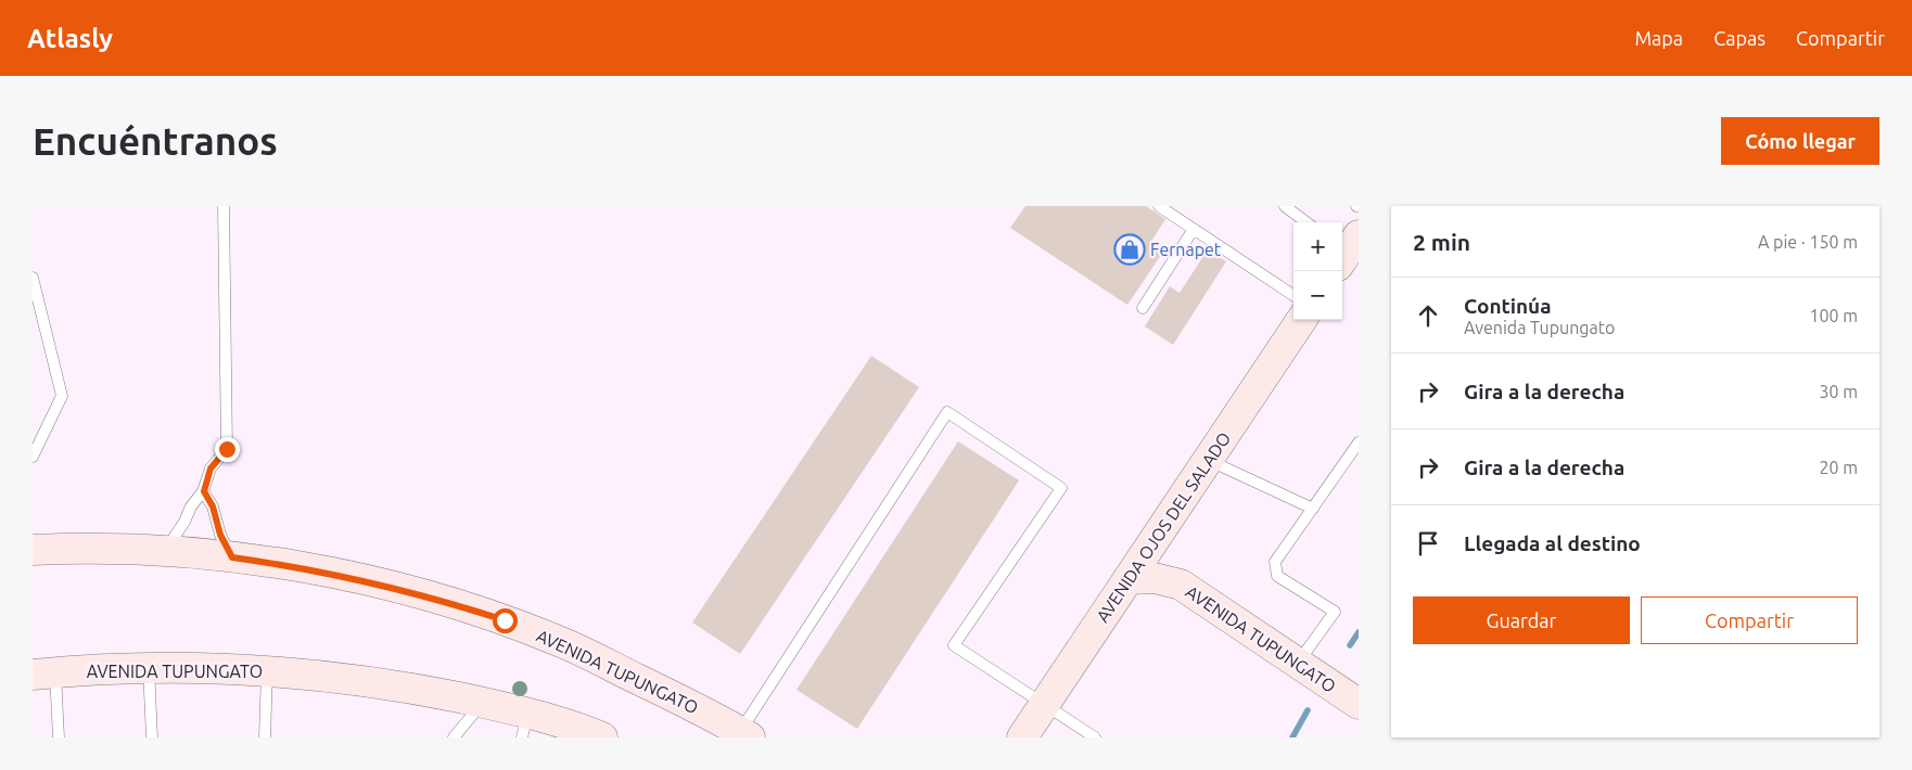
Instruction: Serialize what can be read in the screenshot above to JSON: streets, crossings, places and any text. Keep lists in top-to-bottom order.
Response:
{
  "streets": {
    "street": ["AVENIDA OJOS DEL SALADO", "AVENIDA TUPUNGATO"]
  },
  "crossings": [
    ["AVENIDA OJOS DEL SALADO", "AVENIDA TUPUNGATO"]
  ],
  "places": {
    "shop": ["Fernapet"]
  },
  "page": {
    "header": "Atlasly",
    "nav": ["Mapa", "Capas", "Compartir"],
    "buttons": [
      "Cómo llegar",
      ["Guardar", "Compartir"]
    ],
    "title": "Encuéntranos",
    "heading": ["2 min", "A pie · 150 m"],
    "map_buttons": ["+", "−"],
    "list": [
      ["Continúa", "Avenida Tupungato", "100 m"],
      ["Gira a la derecha", "30 m"],
      ["Gira a la derecha", "20 m"],
      "Llegada al destino"
    ]
  }
}
